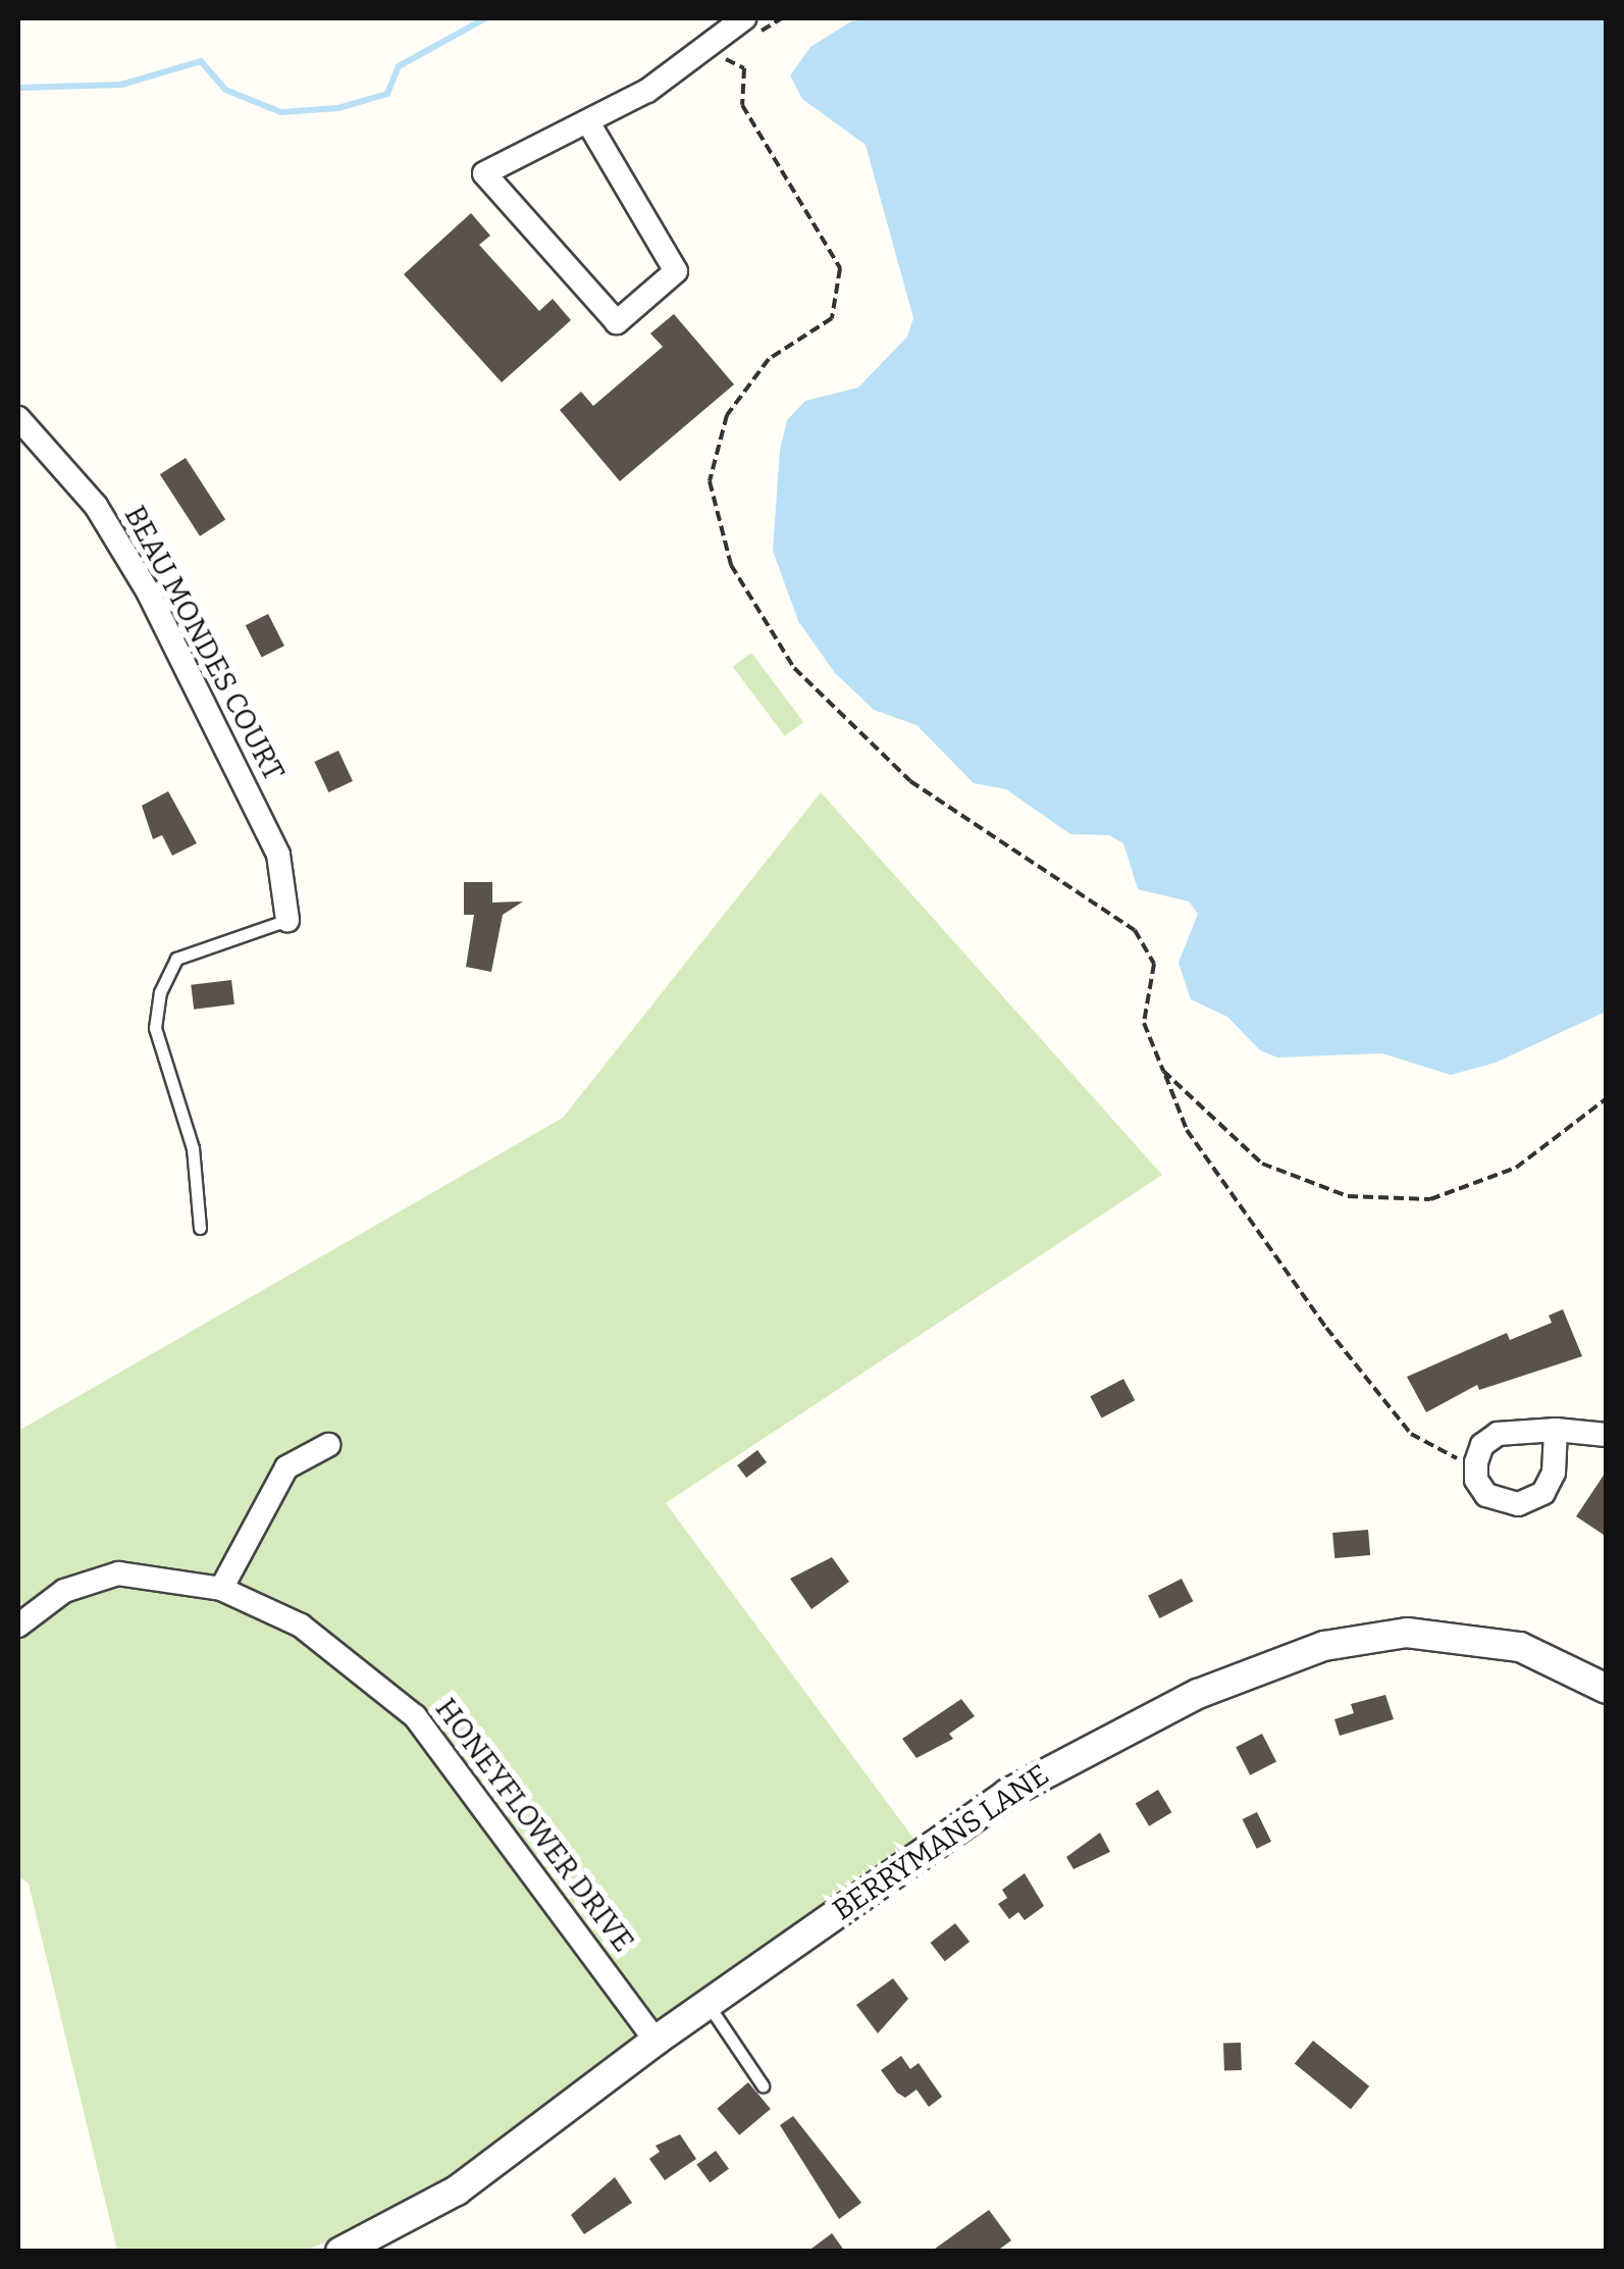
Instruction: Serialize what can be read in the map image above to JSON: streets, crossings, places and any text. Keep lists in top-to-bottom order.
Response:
{
  "streets": {
    "street": ["BEAU MONDES COURT", "HONEYFLOWER DRIVE", "BERRYMANS LANE"]
  },
  "crossings": [
    ["HONEYFLOWER DRIVE", "BERRYMANS LANE"]
  ]
}
